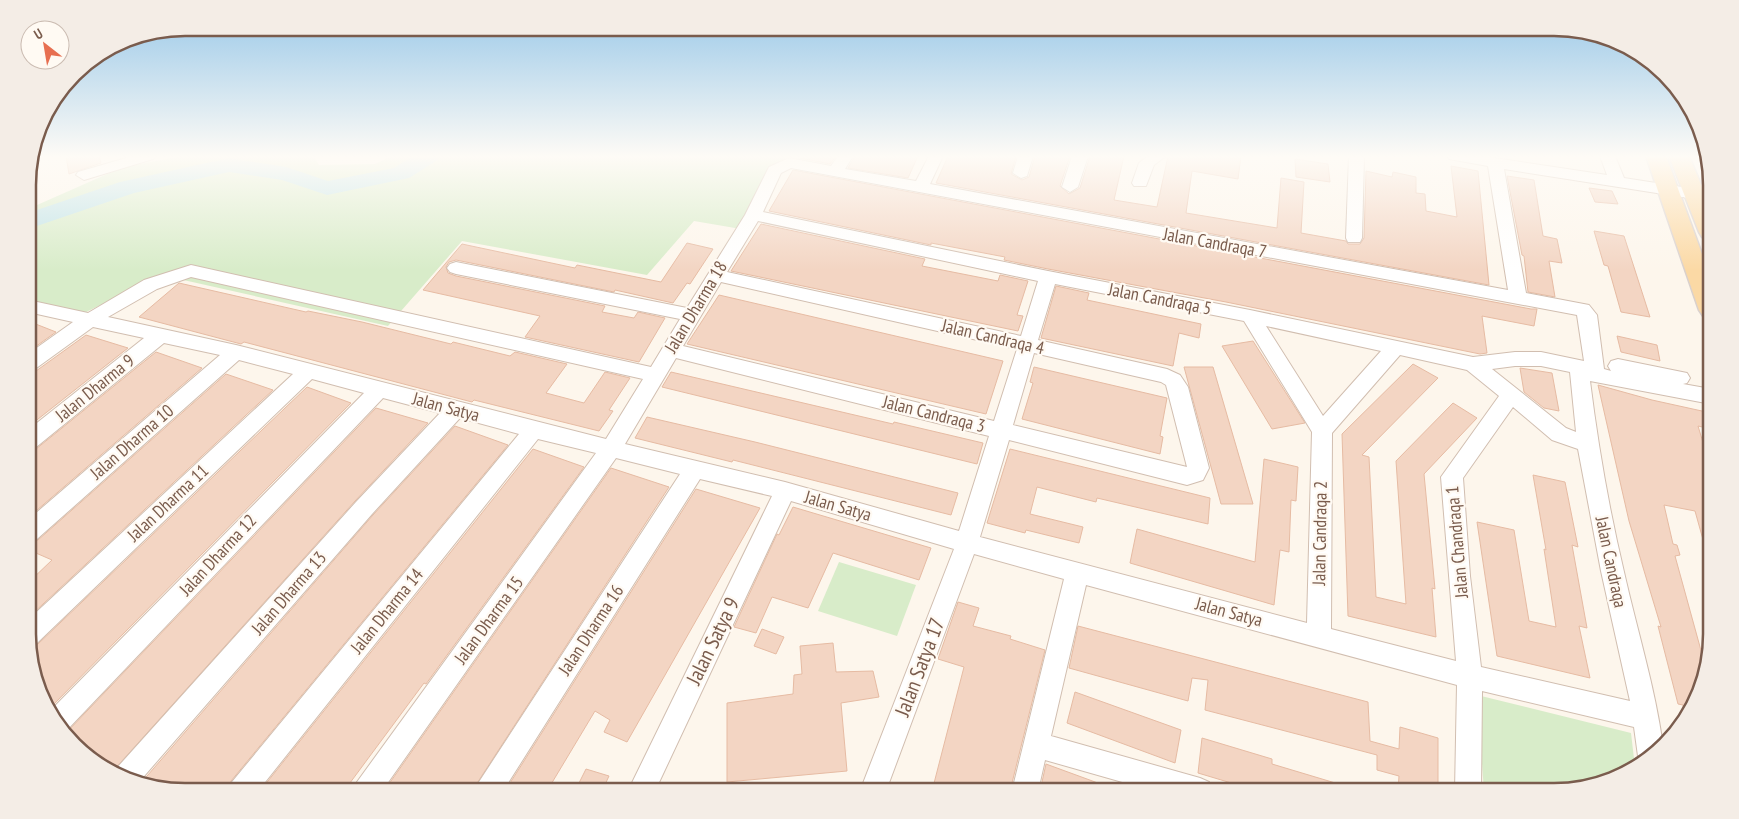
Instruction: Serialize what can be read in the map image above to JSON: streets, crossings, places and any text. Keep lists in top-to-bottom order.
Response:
{
  "streets": {
    "street": [
      "Jalan Candraqa 7",
      "Jalan Candraqa 5",
      "Jalan Dharma 18",
      "Jalan Candraqa 4",
      "Jalan Dharma 9",
      "Jalan Satya",
      "Jalan Candraqa 3",
      "Jalan Dharma 10",
      "Jalan Dharma 11",
      "Jalan Candraqa 2",
      "Jalan Chandraqa 1",
      "Jalan Dharma 12",
      "Jalan Candraqa",
      "Jalan Dharma 13",
      "Jalan Dharma 14",
      "Jalan Dharma 15",
      "Jalan Dharma 16",
      "Jalan Satya 9",
      "Jalan Satya 17"
    ]
  },
  "crossings": [
    ["Jalan Candraqa 7", "Jalan Candraqa 5"],
    ["Jalan Candraqa 7", "Jalan Candraqa"],
    ["Jalan Candraqa 5", "Jalan Dharma 18"],
    ["Jalan Candraqa 5", "Jalan Candraqa"],
    ["Jalan Candraqa 5", "Jalan Satya 17"],
    ["Jalan Dharma 18", "Jalan Candraqa 4"],
    ["Jalan Dharma 18", "Jalan Satya"],
    ["Jalan Dharma 18", "Jalan Candraqa 3"],
    ["Jalan Dharma 18", "Jalan Dharma 15"],
    ["Jalan Candraqa 4", "Jalan Candraqa 3"],
    ["Jalan Candraqa 4", "Jalan Satya 17"],
    ["Jalan Dharma 9", "Jalan Satya"],
    ["Jalan Satya", "Jalan Dharma 10"],
    ["Jalan Satya", "Jalan Dharma 11"],
    ["Jalan Satya", "Jalan Candraqa 2"],
    ["Jalan Satya", "Jalan Chandraqa 1"],
    ["Jalan Satya", "Jalan Dharma 12"],
    ["Jalan Satya", "Jalan Candraqa"],
    ["Jalan Satya", "Jalan Dharma 13"],
    ["Jalan Satya", "Jalan Dharma 14"],
    ["Jalan Satya", "Jalan Dharma 15"],
    ["Jalan Satya", "Jalan Dharma 16"],
    ["Jalan Satya", "Jalan Satya 9"],
    ["Jalan Satya", "Jalan Satya 17"],
    ["Jalan Candraqa 3", "Jalan Satya 17"]
  ],
  "north": "top left"
}
